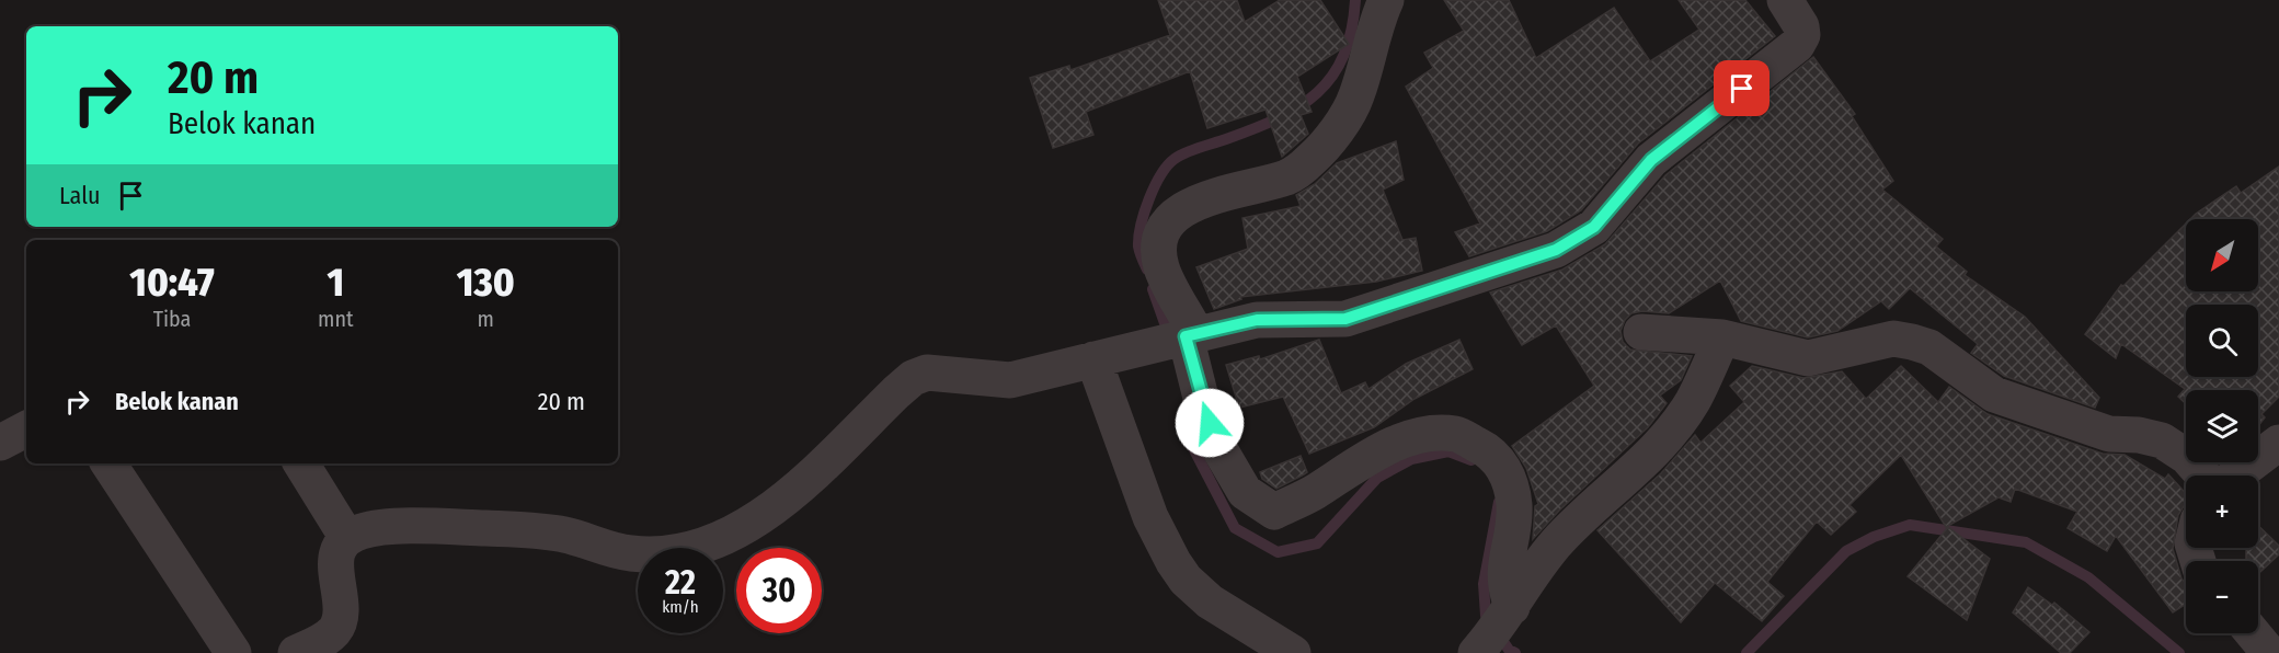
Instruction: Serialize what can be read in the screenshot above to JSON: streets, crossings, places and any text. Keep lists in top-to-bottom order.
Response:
{
  "north": "bottom left",
  "page": {
    "turn": ["20 m", "Belok kanan"],
    "then": "Lalu",
    "map_buttons": ["+", "−"],
    "eta": [
      "10:47",
      "Tiba",
      "1",
      "mnt",
      "130",
      "m"
    ],
    "list": [
      {
        "name": "Belok kanan",
        "value": "20 m"
      }
    ],
    "speed": "22 km/h",
    "limit": "30"
  }
}
